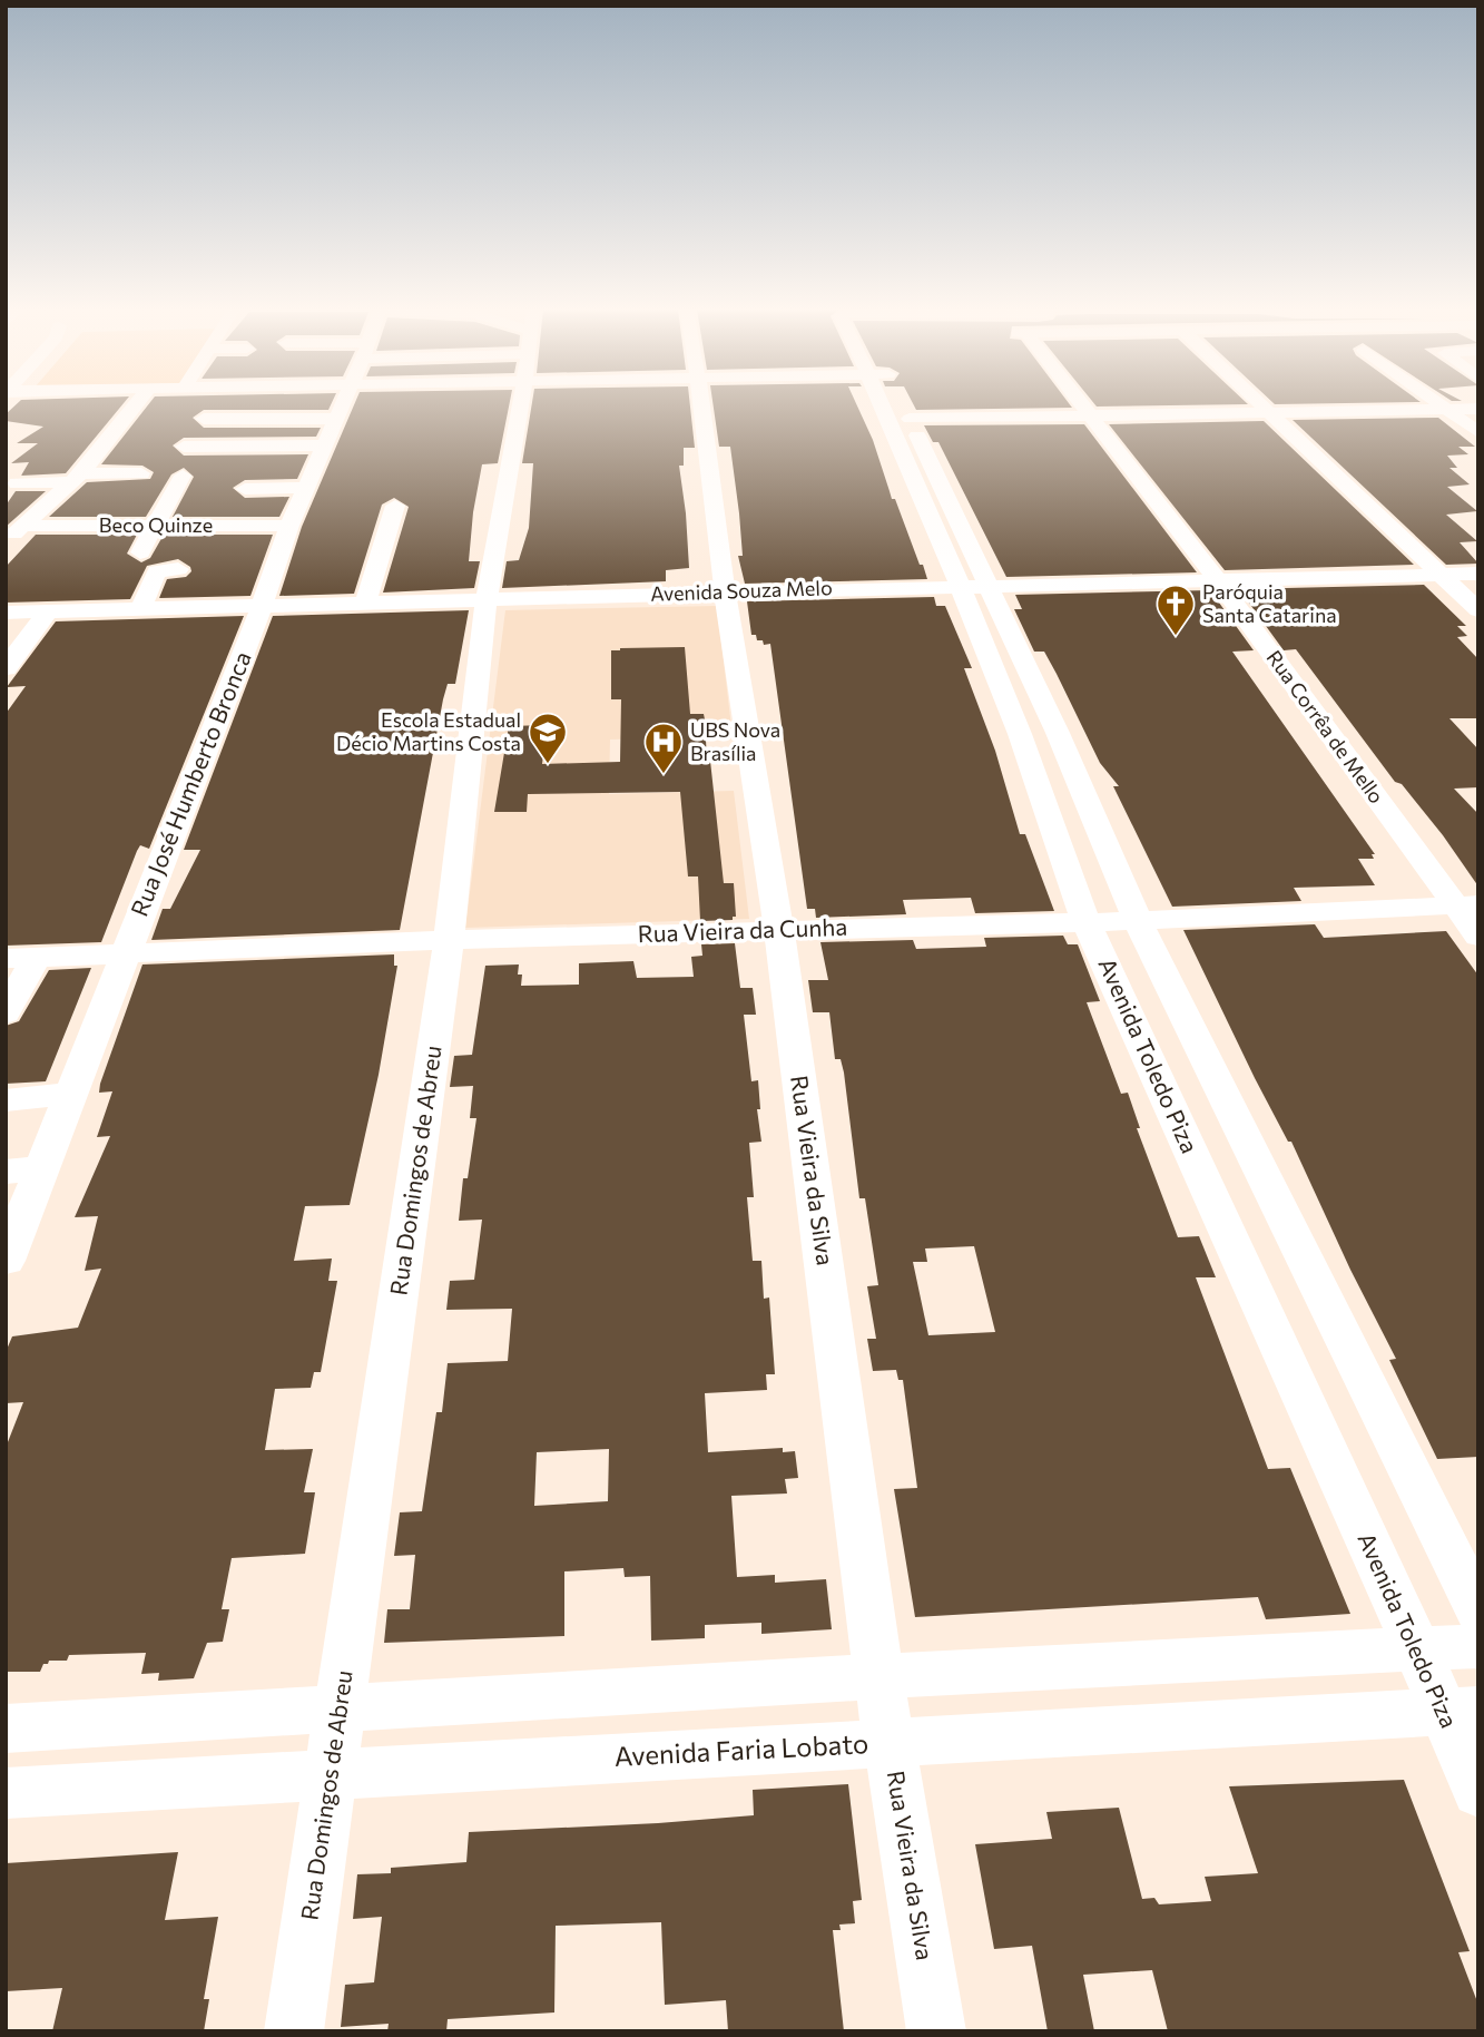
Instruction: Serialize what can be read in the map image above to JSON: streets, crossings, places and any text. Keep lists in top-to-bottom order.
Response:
{
  "streets": {
    "street": [
      "Beco Quinze",
      "Avenida Souza Melo",
      "Rua Corrêa de Mello",
      "Rua José Humberto Bronca",
      "Rua Vieira da Cunha",
      "Avenida Toledo Piza",
      "Rua Domingos de Abreu",
      "Rua Vieira da Silva",
      "Avenida Faria Lobato"
    ]
  },
  "crossings": [
    ["Beco Quinze", "Rua José Humberto Bronca"],
    ["Avenida Souza Melo", "Rua Corrêa de Mello"],
    ["Avenida Souza Melo", "Rua José Humberto Bronca"],
    ["Avenida Souza Melo", "Avenida Toledo Piza"],
    ["Avenida Souza Melo", "Rua Domingos de Abreu"],
    ["Avenida Souza Melo", "Rua Vieira da Silva"],
    ["Rua Corrêa de Mello", "Rua Vieira da Cunha"],
    ["Rua José Humberto Bronca", "Rua Vieira da Cunha"],
    ["Rua Vieira da Cunha", "Avenida Toledo Piza"],
    ["Rua Vieira da Cunha", "Rua Domingos de Abreu"],
    ["Rua Vieira da Cunha", "Rua Vieira da Silva"],
    ["Avenida Toledo Piza", "Avenida Faria Lobato"],
    ["Rua Domingos de Abreu", "Avenida Faria Lobato"],
    ["Rua Vieira da Silva", "Avenida Faria Lobato"]
  ],
  "places": {
    "church": ["Paróquia Santa Catarina"],
    "school or university": ["Escola Estadual Décio Martins Costa"],
    "hospital": ["UBS Nova Brasília"]
  }
}
